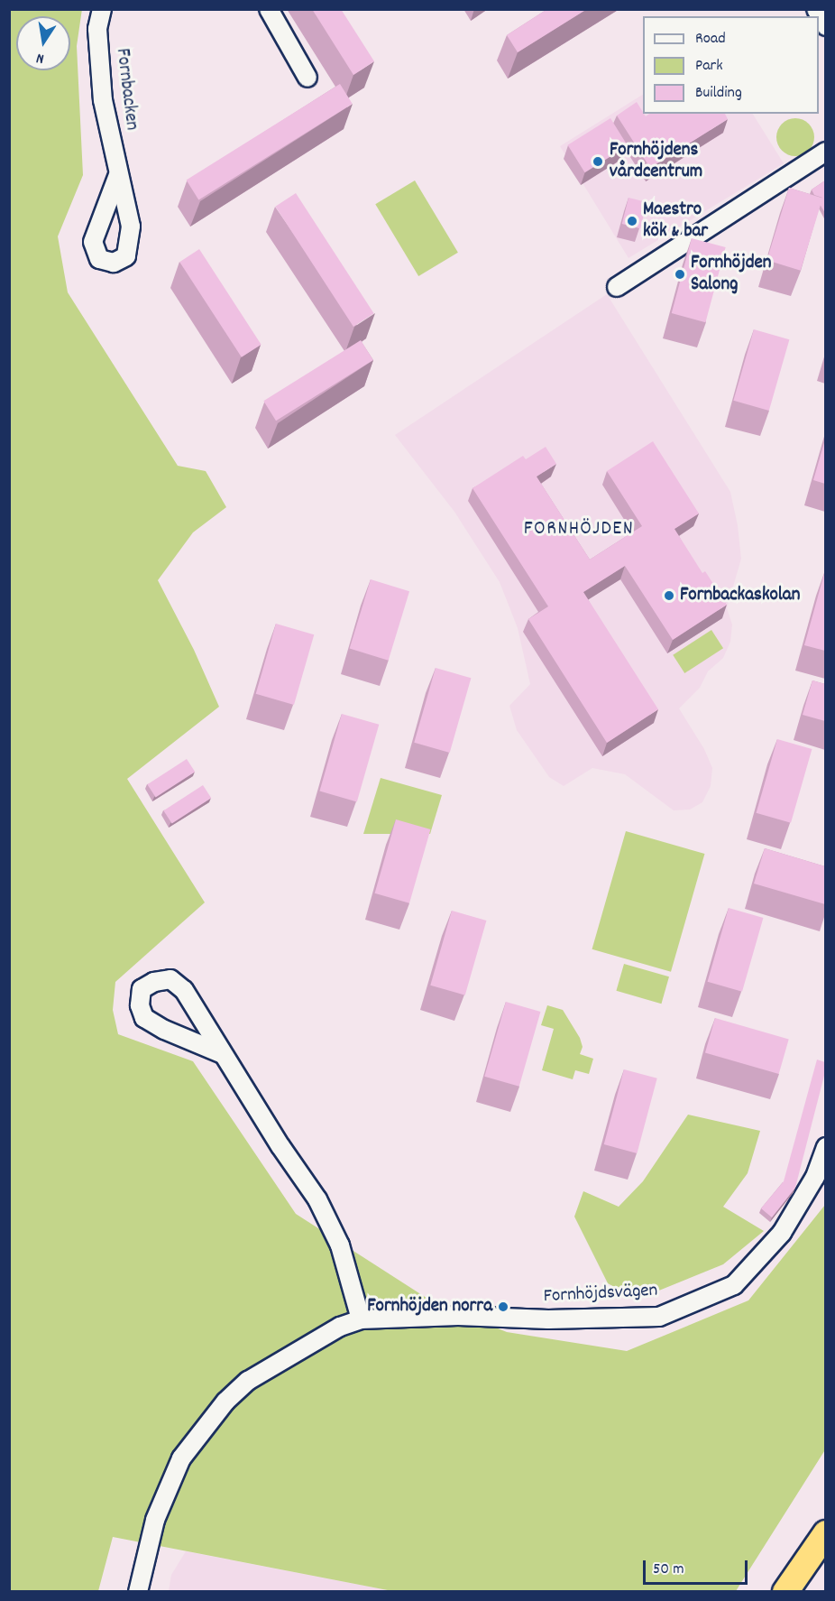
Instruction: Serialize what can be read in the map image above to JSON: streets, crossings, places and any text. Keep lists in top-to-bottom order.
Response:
{
  "streets": {
    "street": ["Fornbacken", "Fornhöjdsvägen"]
  },
  "districts": ["FORNHÖJDEN"],
  "places": [
    "Fornhöjdens vårdcentrum",
    "Maestro kök & bar",
    "Fornhöjden Salong",
    "Fornbackaskolan",
    "Fornhöjden norra"
  ],
  "legend": ["Road", "Park", "Building"],
  "scale_bar": "50 m",
  "north": "bottom"
}
